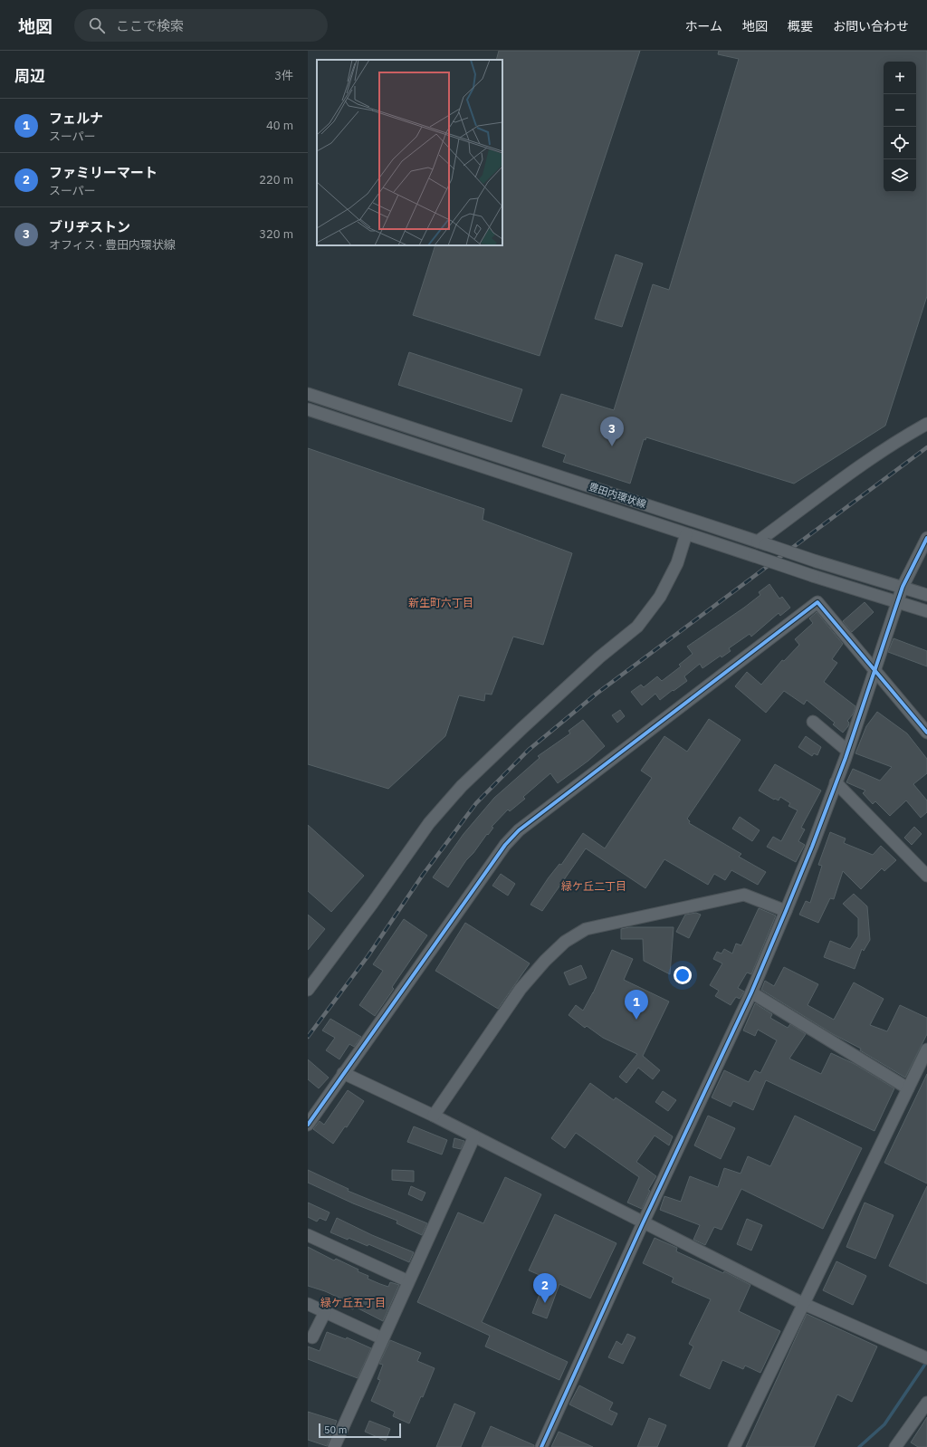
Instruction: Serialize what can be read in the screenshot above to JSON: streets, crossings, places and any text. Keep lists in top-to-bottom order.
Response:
{
  "streets": {
    "street": ["豊田内環状線"]
  },
  "districts": ["新生町六丁目", "緑ケ丘二丁目", "緑ケ丘五丁目"],
  "scale_bar": "50 m",
  "page": {
    "header": "地図",
    "search": "ここで検索",
    "nav": [
      "ホーム",
      "地図",
      "概要",
      "お問い合わせ"
    ],
    "heading": ["周辺", "3件"],
    "map_buttons": ["+", "−"],
    "list": [
      {
        "mark": "1",
        "name": "フェルナ",
        "note": "スーパー",
        "value": "40 m"
      },
      {
        "mark": "2",
        "name": "ファミリーマート",
        "note": "スーパー",
        "value": "220 m"
      },
      {
        "mark": "3",
        "name": "ブリヂストン",
        "note": "オフィス · 豊田内環状線",
        "value": "320 m"
      }
    ],
    "pins": ["3", "1", "2"],
    "scale": "50 m"
  }
}
